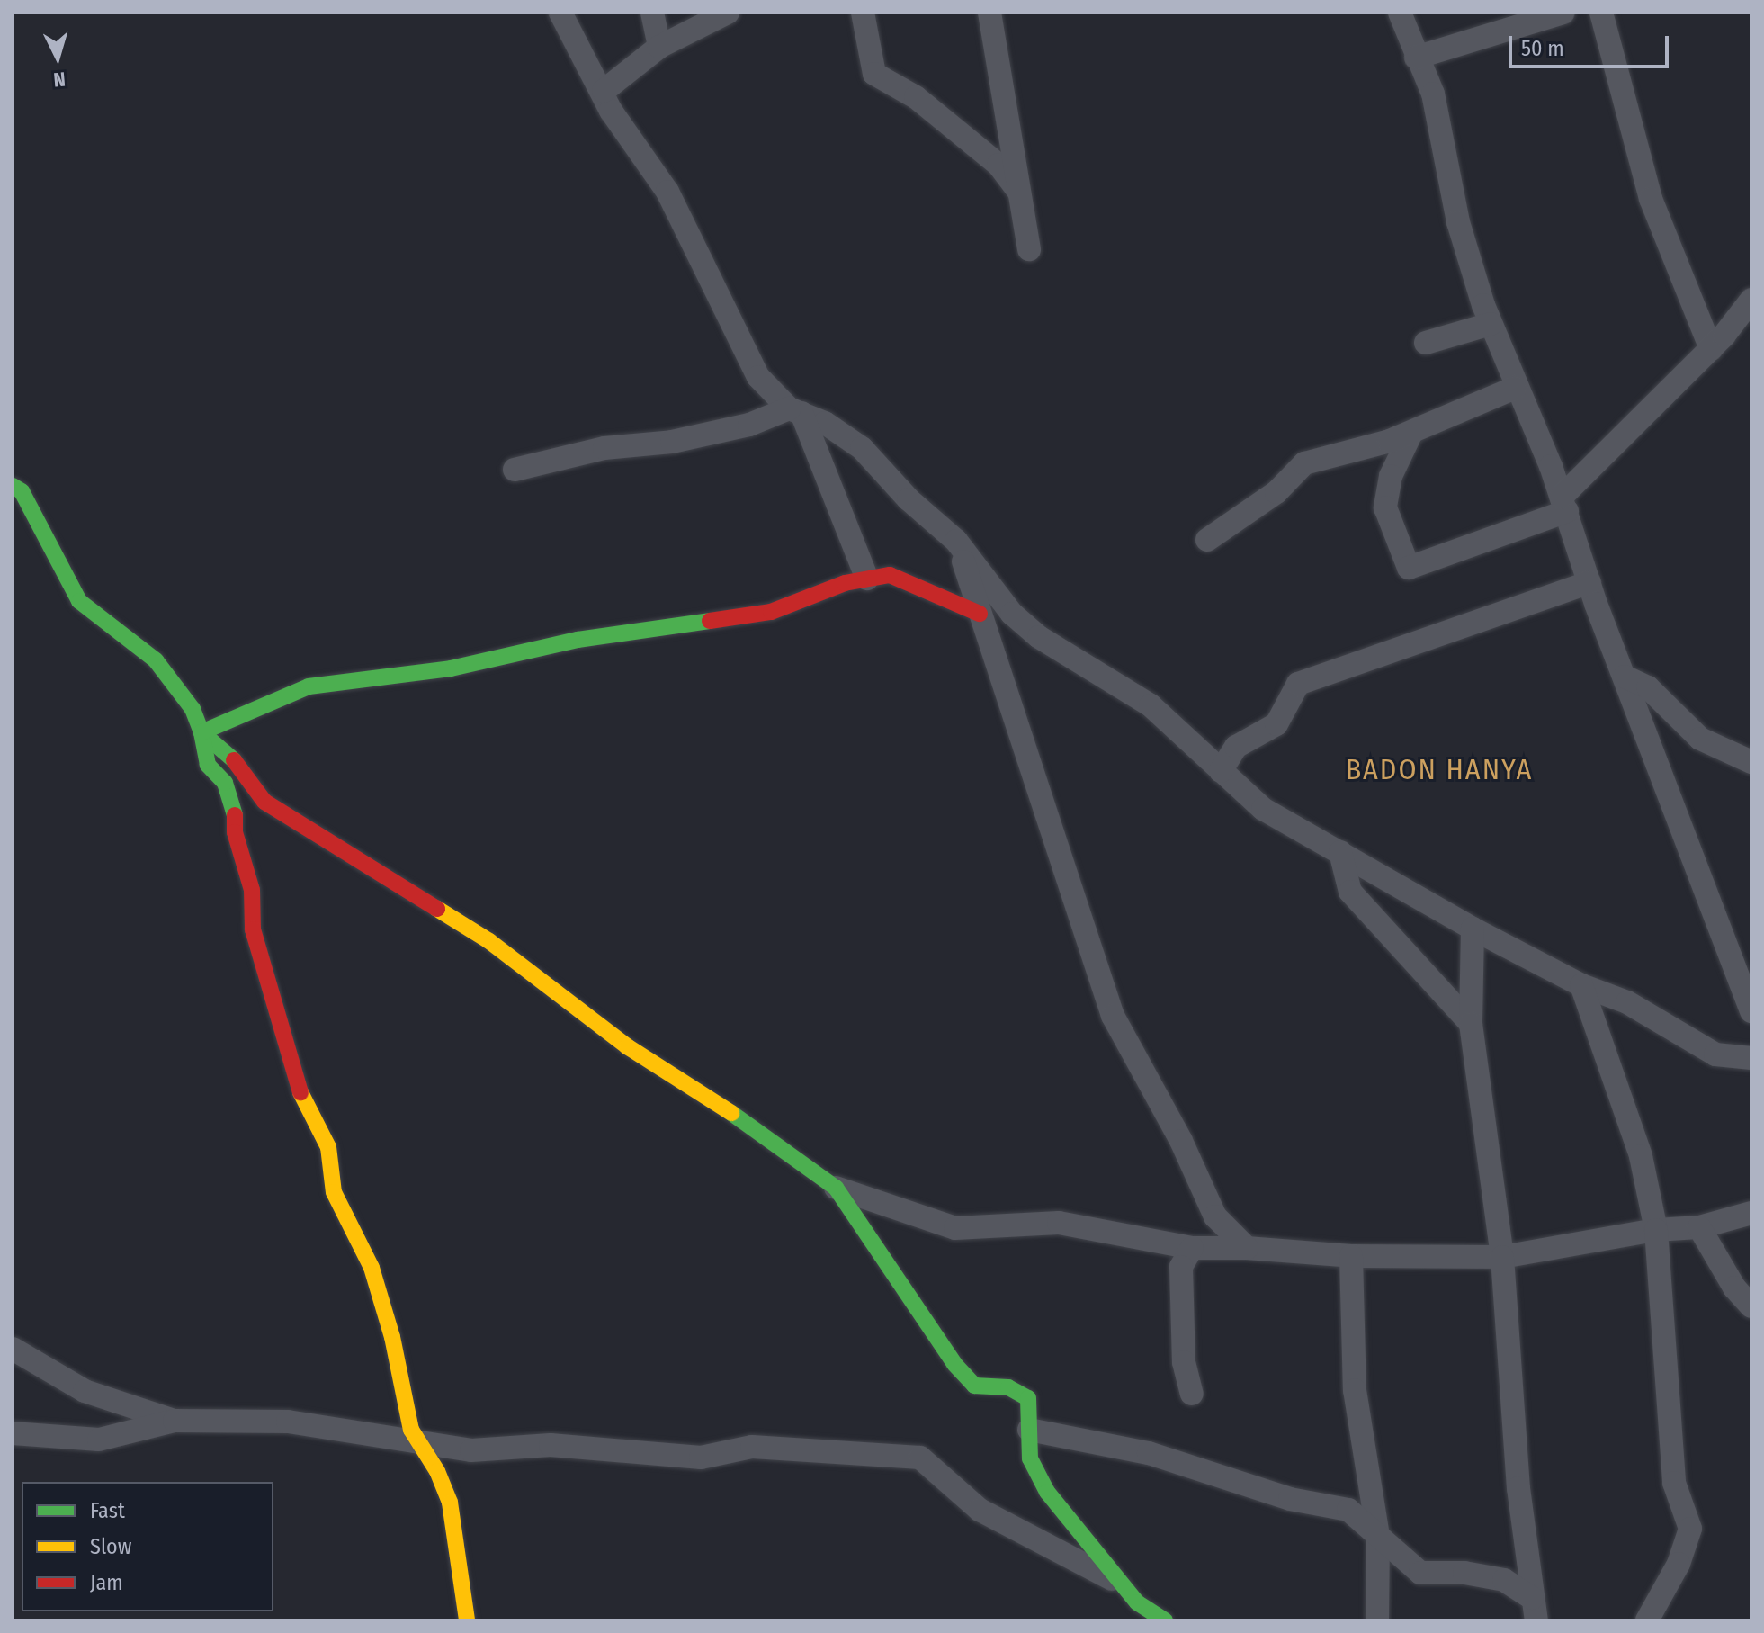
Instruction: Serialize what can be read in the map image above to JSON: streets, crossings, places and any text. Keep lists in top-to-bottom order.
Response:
{
  "districts": ["BADON HANYA"],
  "legend": ["Fast", "Slow", "Jam"],
  "scale_bar": "50 m",
  "north": "bottom"
}
